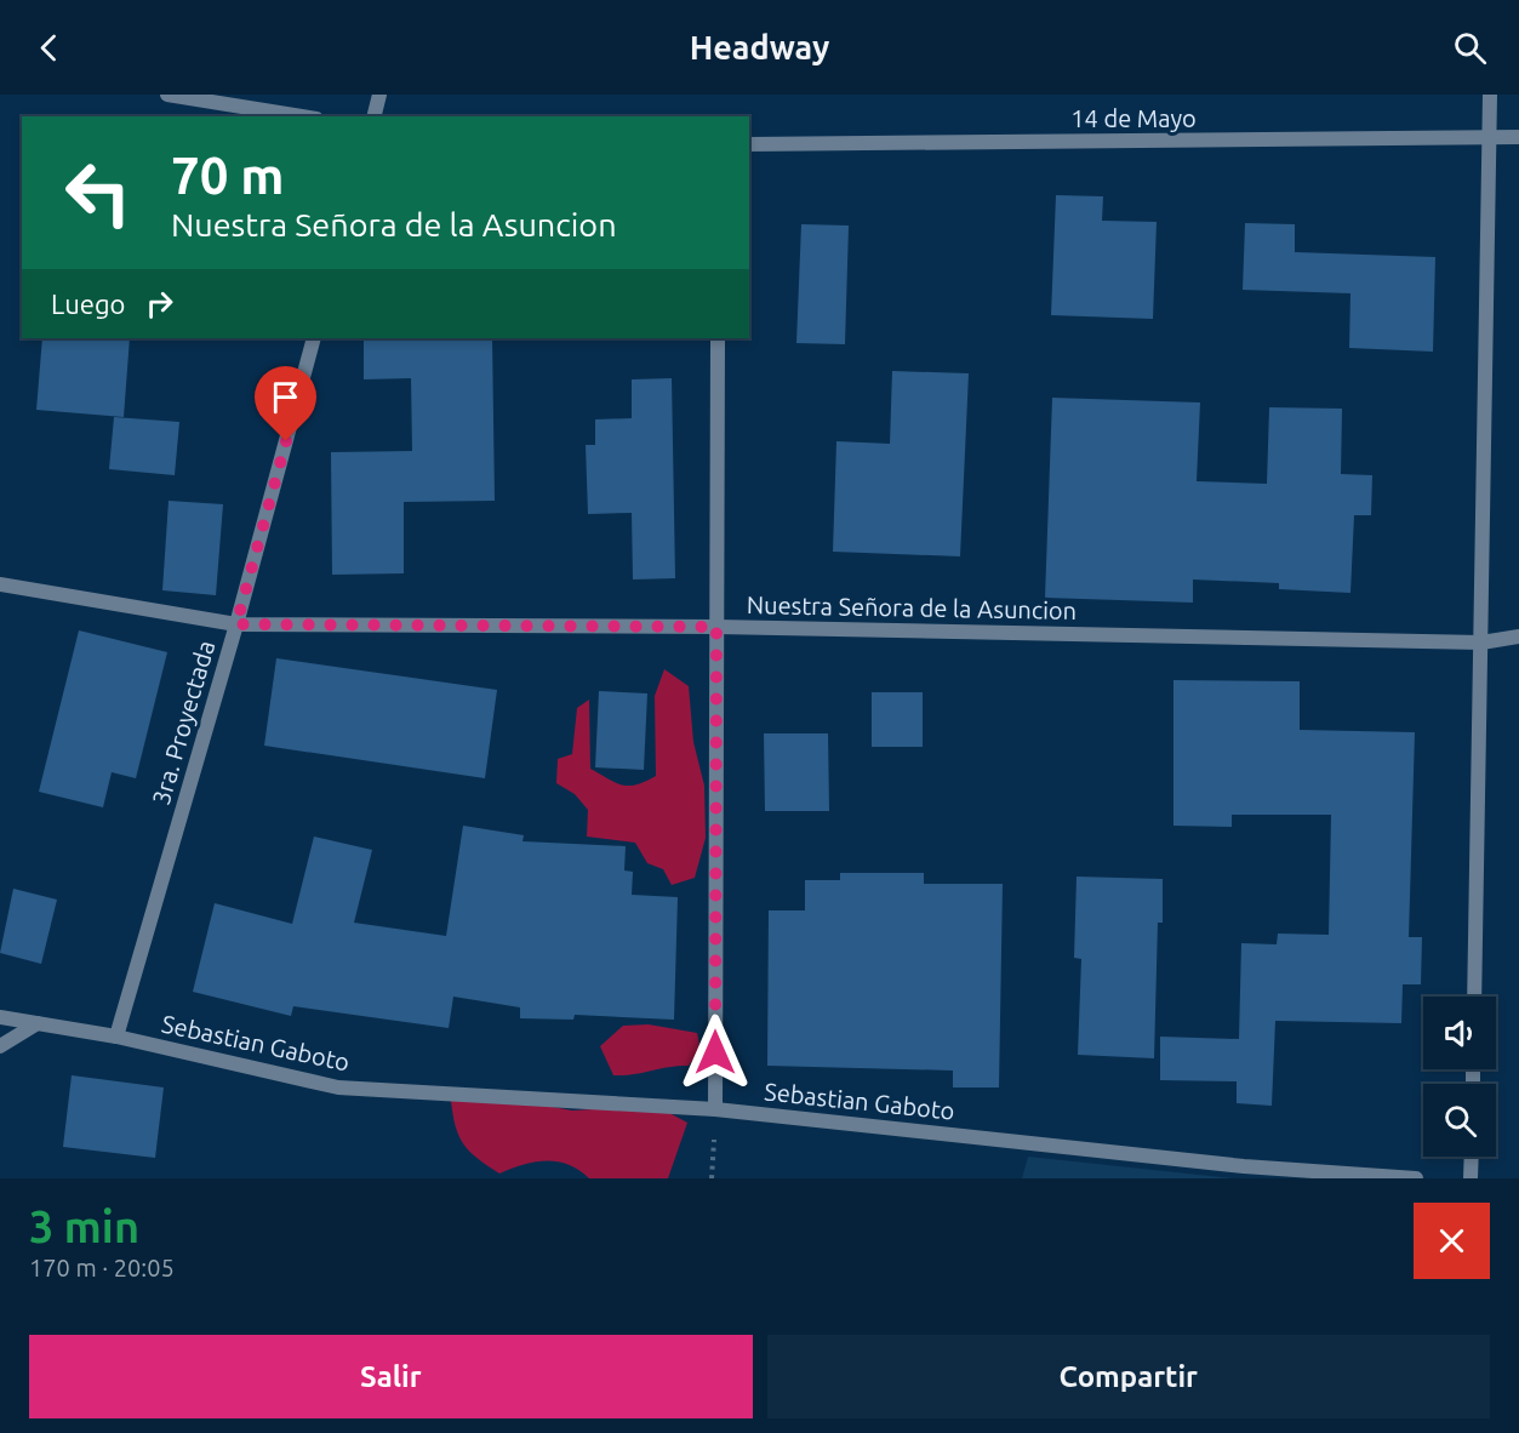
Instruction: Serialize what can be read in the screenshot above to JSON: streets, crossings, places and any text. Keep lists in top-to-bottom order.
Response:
{
  "streets": {
    "street": [
      "14 de Mayo",
      "Nuestra Señora de la Asuncion",
      "3ra. Proyectada",
      "Sebastian Gaboto"
    ]
  },
  "crossings": [
    ["Nuestra Señora de la Asuncion", "3ra. Proyectada"],
    ["3ra. Proyectada", "Sebastian Gaboto"]
  ],
  "page": {
    "header": "Headway",
    "turn": ["70 m", "Nuestra Señora de la Asuncion"],
    "then": "Luego",
    "heading": ["3 min", "170 m · 20:05"],
    "buttons": ["Salir", "Compartir"]
  }
}
